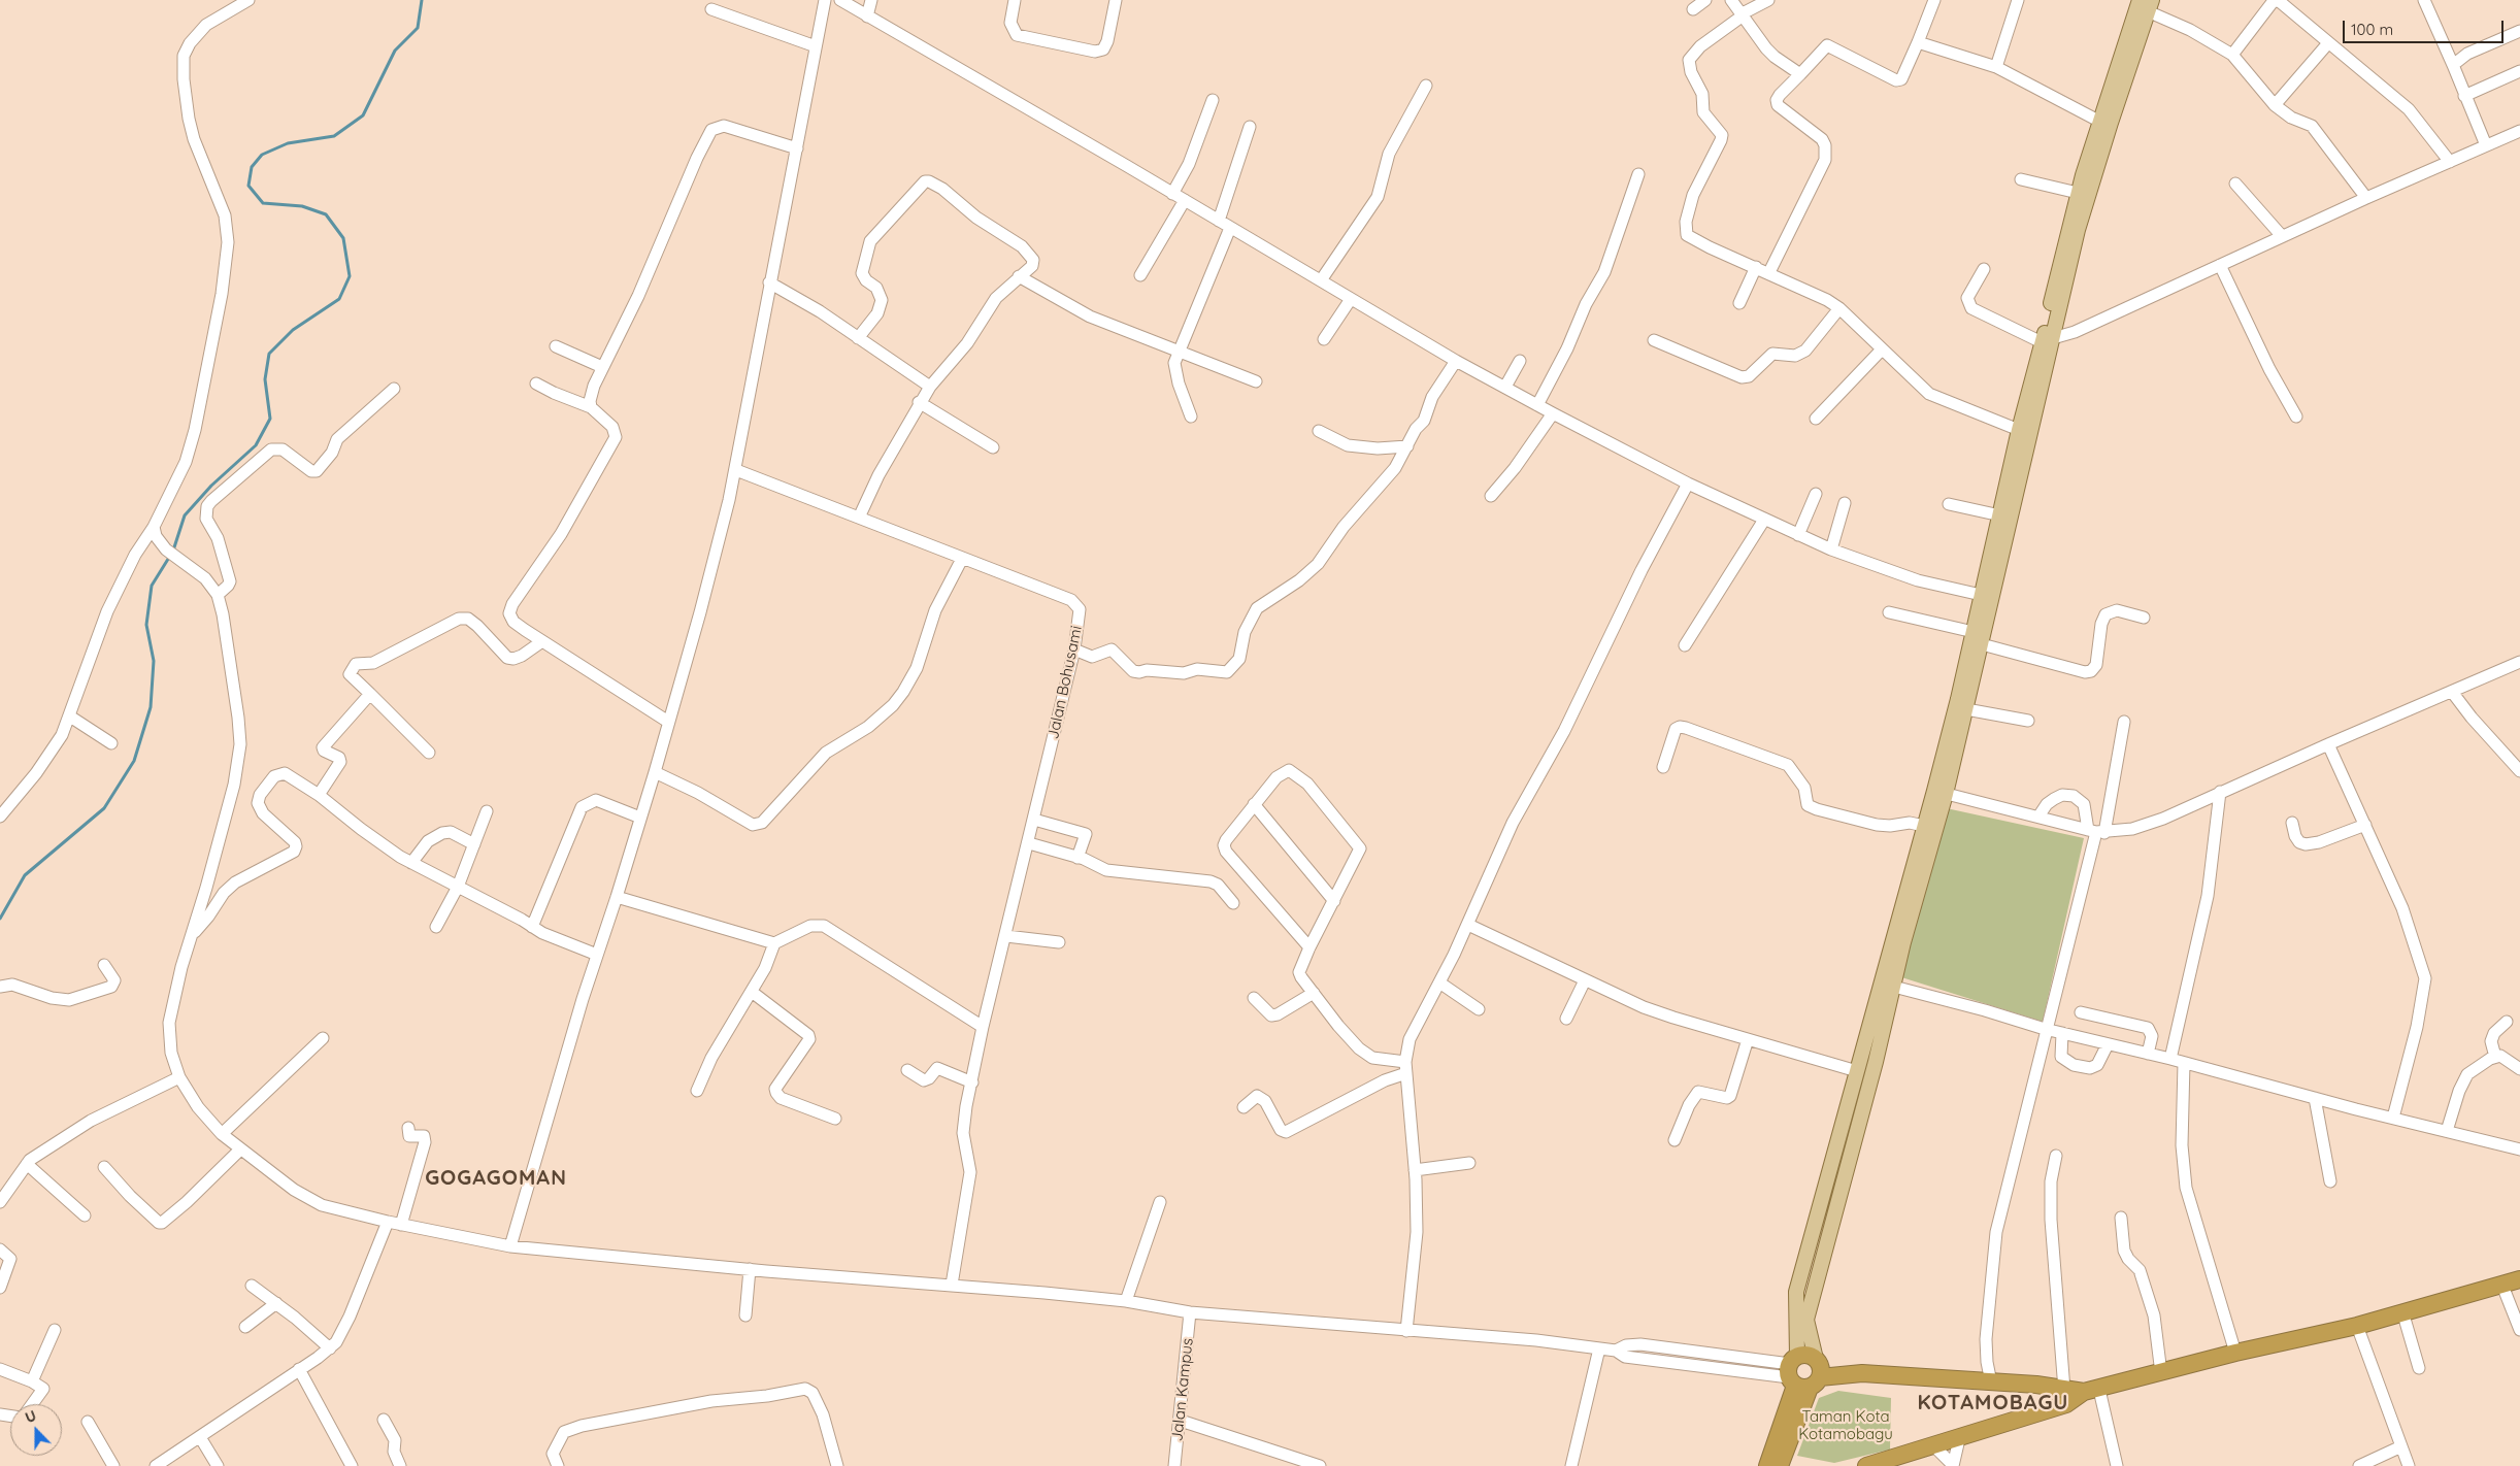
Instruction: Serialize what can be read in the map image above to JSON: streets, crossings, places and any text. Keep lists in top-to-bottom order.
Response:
{
  "streets": {
    "street": ["Jalan Bohusami", "Jalan Kampus"]
  },
  "districts": ["GOGAGOMAN", "KOTAMOBAGU"],
  "parks": ["Taman Kota Kotamobagu"],
  "scale_bar": "100 m",
  "north": "top"
}
